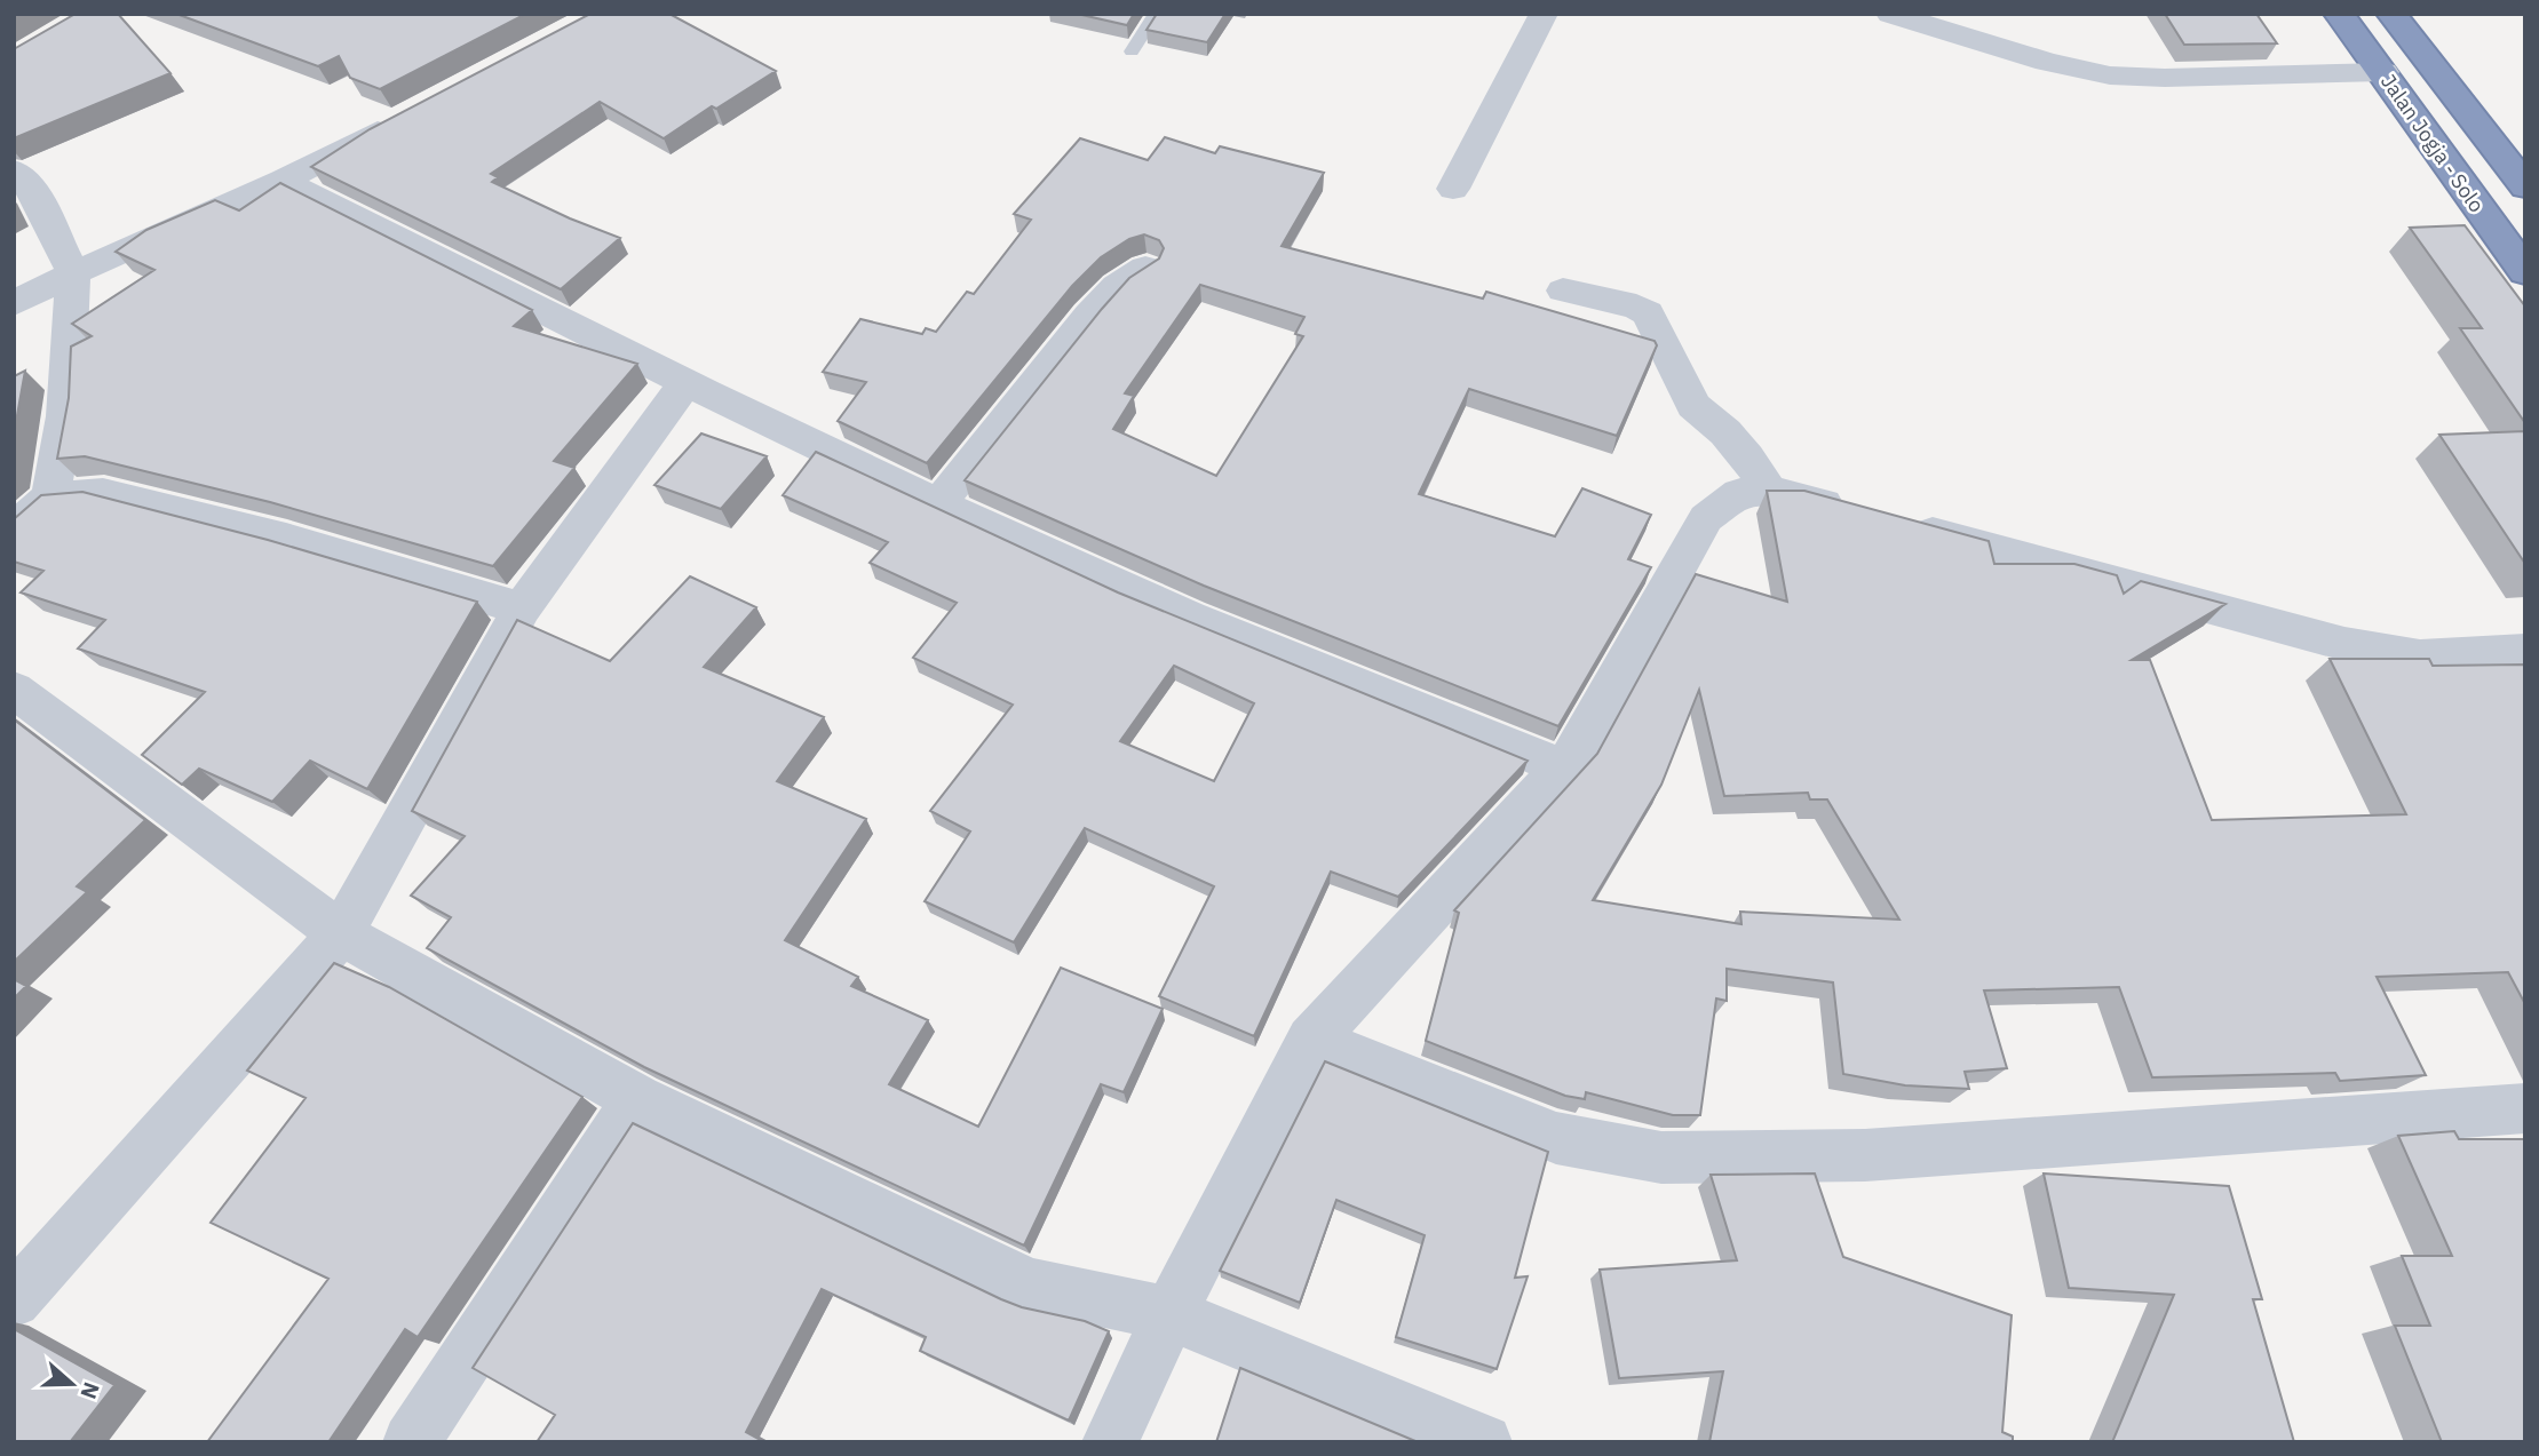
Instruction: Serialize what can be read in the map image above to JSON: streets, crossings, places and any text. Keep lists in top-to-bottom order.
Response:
{
  "streets": {
    "highway": ["Jalan Jogja - Solo"]
  },
  "north": "right"
}
